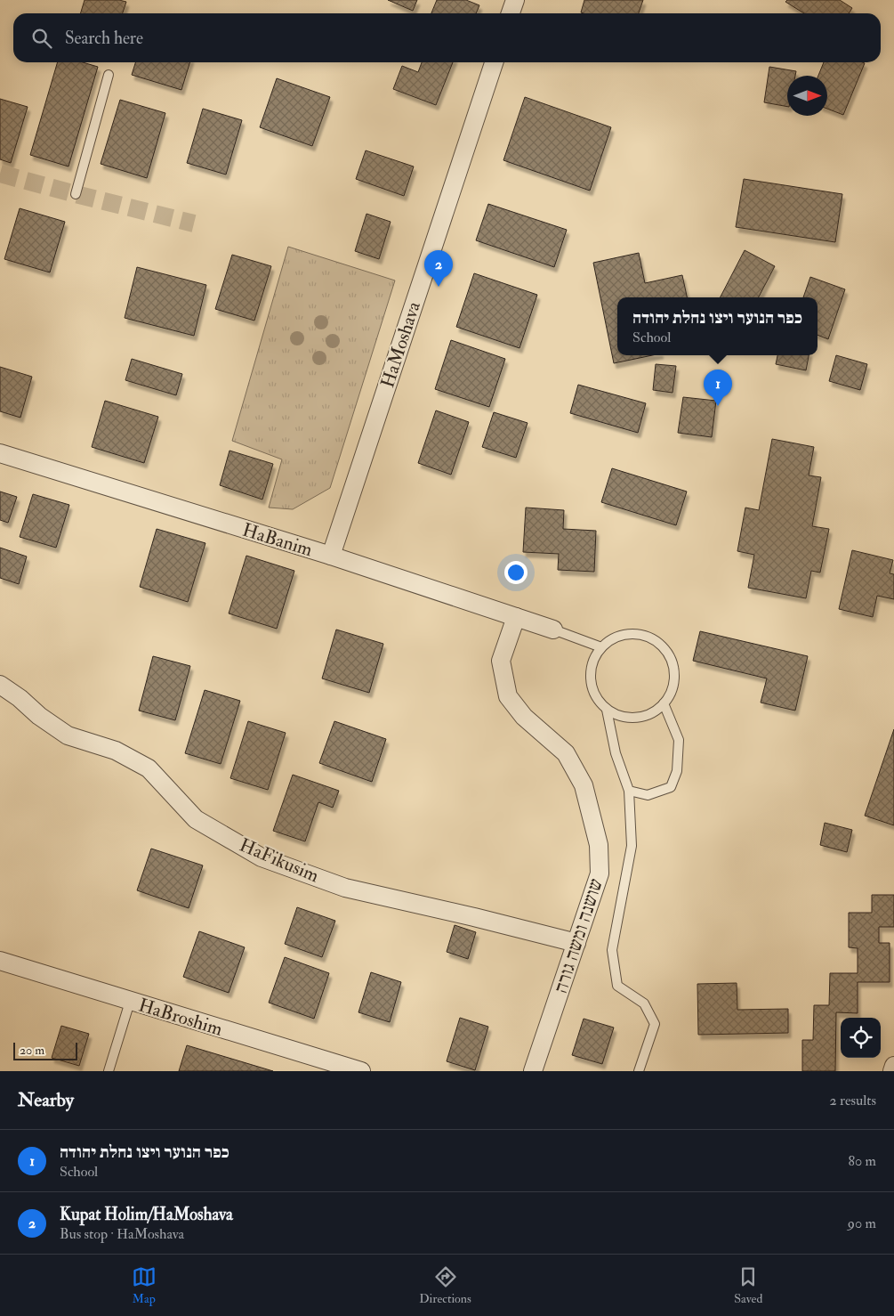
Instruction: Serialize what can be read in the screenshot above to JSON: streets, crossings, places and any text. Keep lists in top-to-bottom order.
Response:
{
  "streets": {
    "street": [
      "HaMoshava",
      "HaBanim",
      "HaFikusim",
      "שושנה ומשה גורה",
      "HaBroshim"
    ]
  },
  "crossings": [
    ["HaMoshava", "HaBanim"],
    ["HaBanim", "שושנה ומשה גורה"],
    ["HaFikusim", "שושנה ומשה גורה"]
  ],
  "scale_bar": "20 m",
  "north": "right",
  "page": {
    "search": "Search here",
    "pins": ["2", "1"],
    "popup": ["כפר הנוער ויצו נחלת יהודה", "School"],
    "scale": "20 m",
    "heading": ["Nearby", "2 results"],
    "list": [
      {
        "mark": "1",
        "name": "כפר הנוער ויצו נחלת יהודה",
        "note": "School",
        "value": "80 m"
      },
      {
        "mark": "2",
        "name": "Kupat Holim/HaMoshava",
        "note": "Bus stop · HaMoshava",
        "value": "90 m"
      }
    ],
    "nav": ["Map", "Directions", "Saved"]
  }
}
